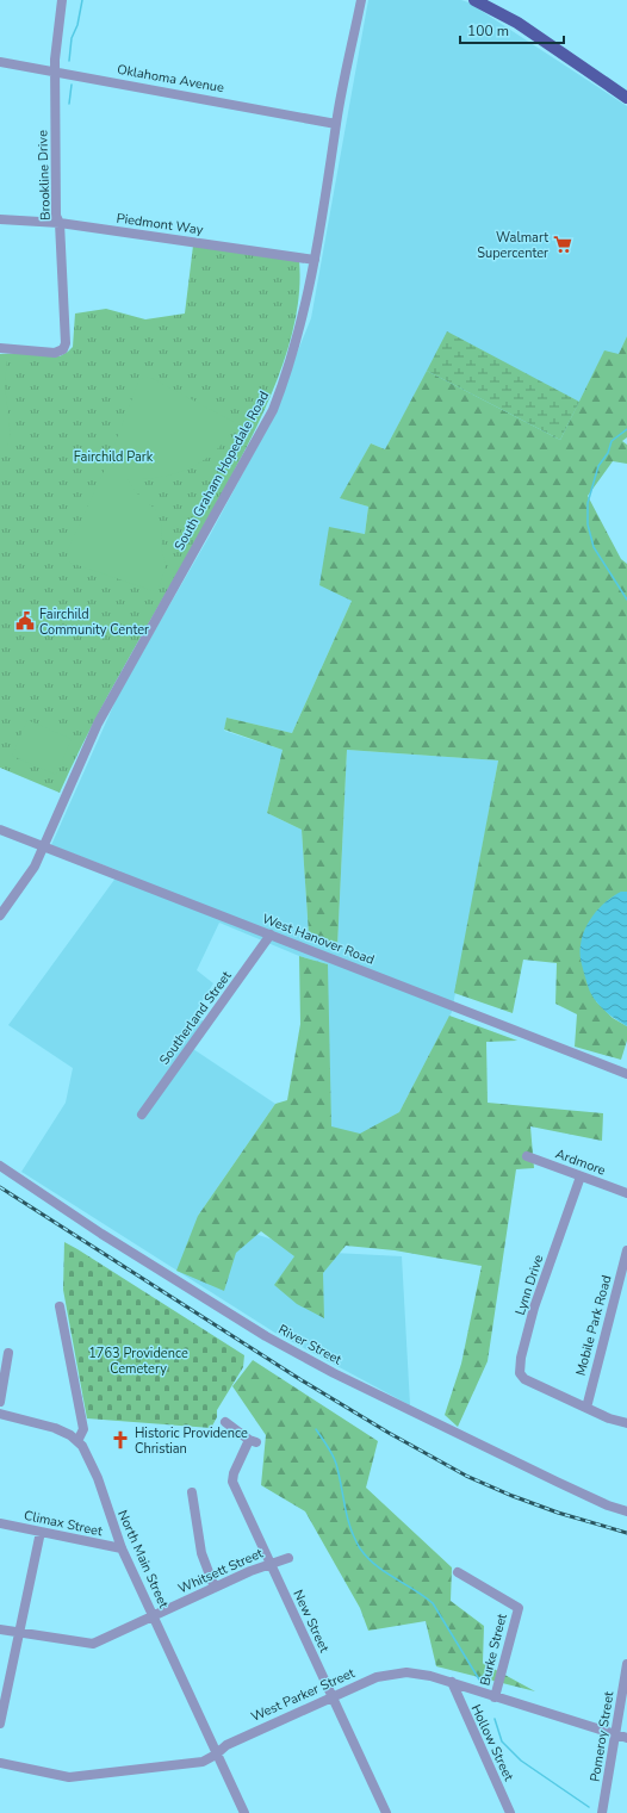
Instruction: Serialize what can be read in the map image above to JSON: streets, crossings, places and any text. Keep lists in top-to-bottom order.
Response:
{
  "streets": {
    "street": [
      "Oklahoma Avenue",
      "Brookline Drive",
      "Piedmont Way",
      "South Graham Hopedale Road",
      "West Hanover Road",
      "Southerland Street",
      "Ardmore",
      "Lynn Drive",
      "Mobile Park Road",
      "River Street",
      "Climax Street",
      "North Main Street",
      "Whitsett Street",
      "New Street",
      "Burke Street",
      "West Parker Street",
      "Pomeroy Street",
      "Hollow Street"
    ]
  },
  "crossings": [
    ["Oklahoma Avenue", "Brookline Drive"],
    ["Oklahoma Avenue", "South Graham Hopedale Road"],
    ["Brookline Drive", "Piedmont Way"],
    ["Piedmont Way", "South Graham Hopedale Road"],
    ["South Graham Hopedale Road", "West Hanover Road"],
    ["West Hanover Road", "Southerland Street"],
    ["Ardmore", "Lynn Drive"],
    ["Lynn Drive", "Mobile Park Road"],
    ["Climax Street", "North Main Street"],
    ["North Main Street", "Whitsett Street"],
    ["North Main Street", "West Parker Street"],
    ["Whitsett Street", "New Street"],
    ["New Street", "West Parker Street"],
    ["Burke Street", "West Parker Street"],
    ["West Parker Street", "Pomeroy Street"],
    ["West Parker Street", "Hollow Street"]
  ],
  "parks": ["Fairchild Park", "1763 Providence Cemetery"],
  "places": {
    "supermarket": ["Walmart Supercenter"],
    "public building": ["Fairchild Community Center"],
    "church": ["Historic Providence Christian"]
  },
  "scale_bar": "100 m"
}
